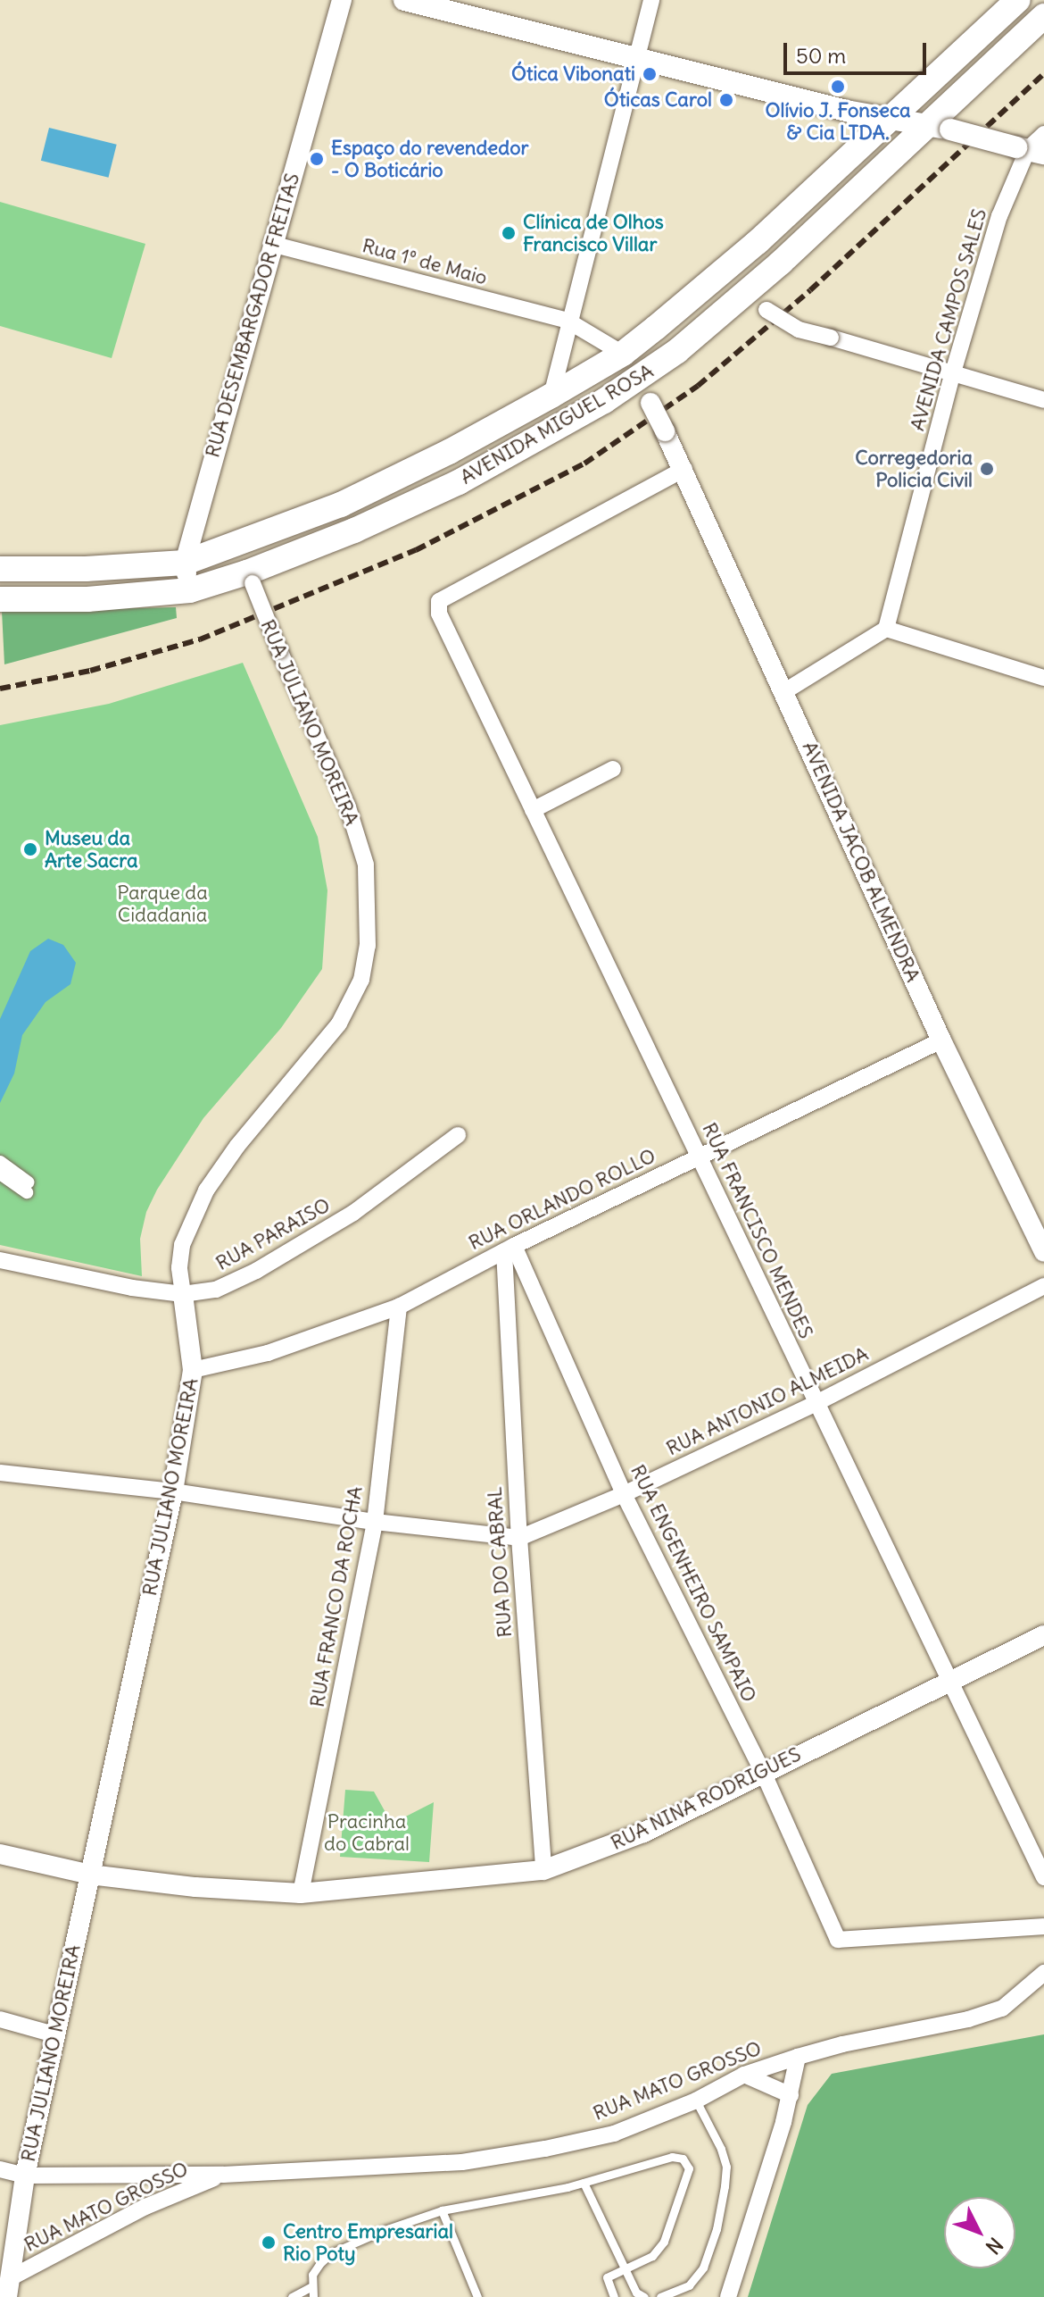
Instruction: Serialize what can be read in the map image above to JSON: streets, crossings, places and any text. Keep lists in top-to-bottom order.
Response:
{
  "streets": {
    "main road": ["AVENIDA MIGUEL ROSA"],
    "street": [
      "Rua 1º de Maio",
      "RUA DESEMBARGADOR FREITAS",
      "AVENIDA CAMPOS SALES",
      "RUA JULIANO MOREIRA",
      "AVENIDA JACOB ALMENDRA",
      "RUA ORLANDO ROLLO",
      "RUA FRANCISCO MENDES",
      "RUA PARAISO",
      "RUA ANTONIO ALMEIDA",
      "RUA DO CABRAL",
      "RUA ENGENHEIRO SAMPAIO",
      "RUA FRANCO DA ROCHA",
      "RUA NINA RODRIGUES",
      "RUA MATO GROSSO"
    ]
  },
  "crossings": [
    ["Rua 1º de Maio", "RUA DESEMBARGADOR FREITAS"],
    ["Rua 1º de Maio", "AVENIDA MIGUEL ROSA"],
    ["RUA DESEMBARGADOR FREITAS", "AVENIDA MIGUEL ROSA"],
    ["AVENIDA MIGUEL ROSA", "RUA JULIANO MOREIRA"],
    ["AVENIDA MIGUEL ROSA", "AVENIDA JACOB ALMENDRA"],
    ["RUA JULIANO MOREIRA", "RUA ORLANDO ROLLO"],
    ["RUA JULIANO MOREIRA", "RUA PARAISO"],
    ["RUA JULIANO MOREIRA", "RUA ANTONIO ALMEIDA"],
    ["RUA JULIANO MOREIRA", "RUA NINA RODRIGUES"],
    ["RUA JULIANO MOREIRA", "RUA MATO GROSSO"],
    ["AVENIDA JACOB ALMENDRA", "RUA ORLANDO ROLLO"],
    ["AVENIDA JACOB ALMENDRA", "RUA FRANCISCO MENDES"],
    ["RUA ORLANDO ROLLO", "RUA FRANCISCO MENDES"],
    ["RUA ORLANDO ROLLO", "RUA DO CABRAL"],
    ["RUA ORLANDO ROLLO", "RUA ENGENHEIRO SAMPAIO"],
    ["RUA ORLANDO ROLLO", "RUA FRANCO DA ROCHA"],
    ["RUA FRANCISCO MENDES", "RUA ANTONIO ALMEIDA"],
    ["RUA FRANCISCO MENDES", "RUA NINA RODRIGUES"],
    ["RUA ANTONIO ALMEIDA", "RUA DO CABRAL"],
    ["RUA ANTONIO ALMEIDA", "RUA ENGENHEIRO SAMPAIO"],
    ["RUA ANTONIO ALMEIDA", "RUA FRANCO DA ROCHA"],
    ["RUA DO CABRAL", "RUA ENGENHEIRO SAMPAIO"],
    ["RUA DO CABRAL", "RUA NINA RODRIGUES"],
    ["RUA ENGENHEIRO SAMPAIO", "RUA NINA RODRIGUES"],
    ["RUA FRANCO DA ROCHA", "RUA NINA RODRIGUES"]
  ],
  "parks": ["Parque da Cidadania", "Pracinha do Cabral"],
  "places": [
    "Ótica Vibonati",
    "Olívio J. Fonseca & Cia LTDA.",
    "Óticas Carol",
    "Espaço do revendedor - O Boticário",
    "Clínica de Olhos Francisco Villar",
    "Corregedoria Policia Civil",
    "Museu da Arte Sacra",
    "Centro Empresarial Rio Poty"
  ],
  "scale_bar": "50 m",
  "north": "bottom right"
}
